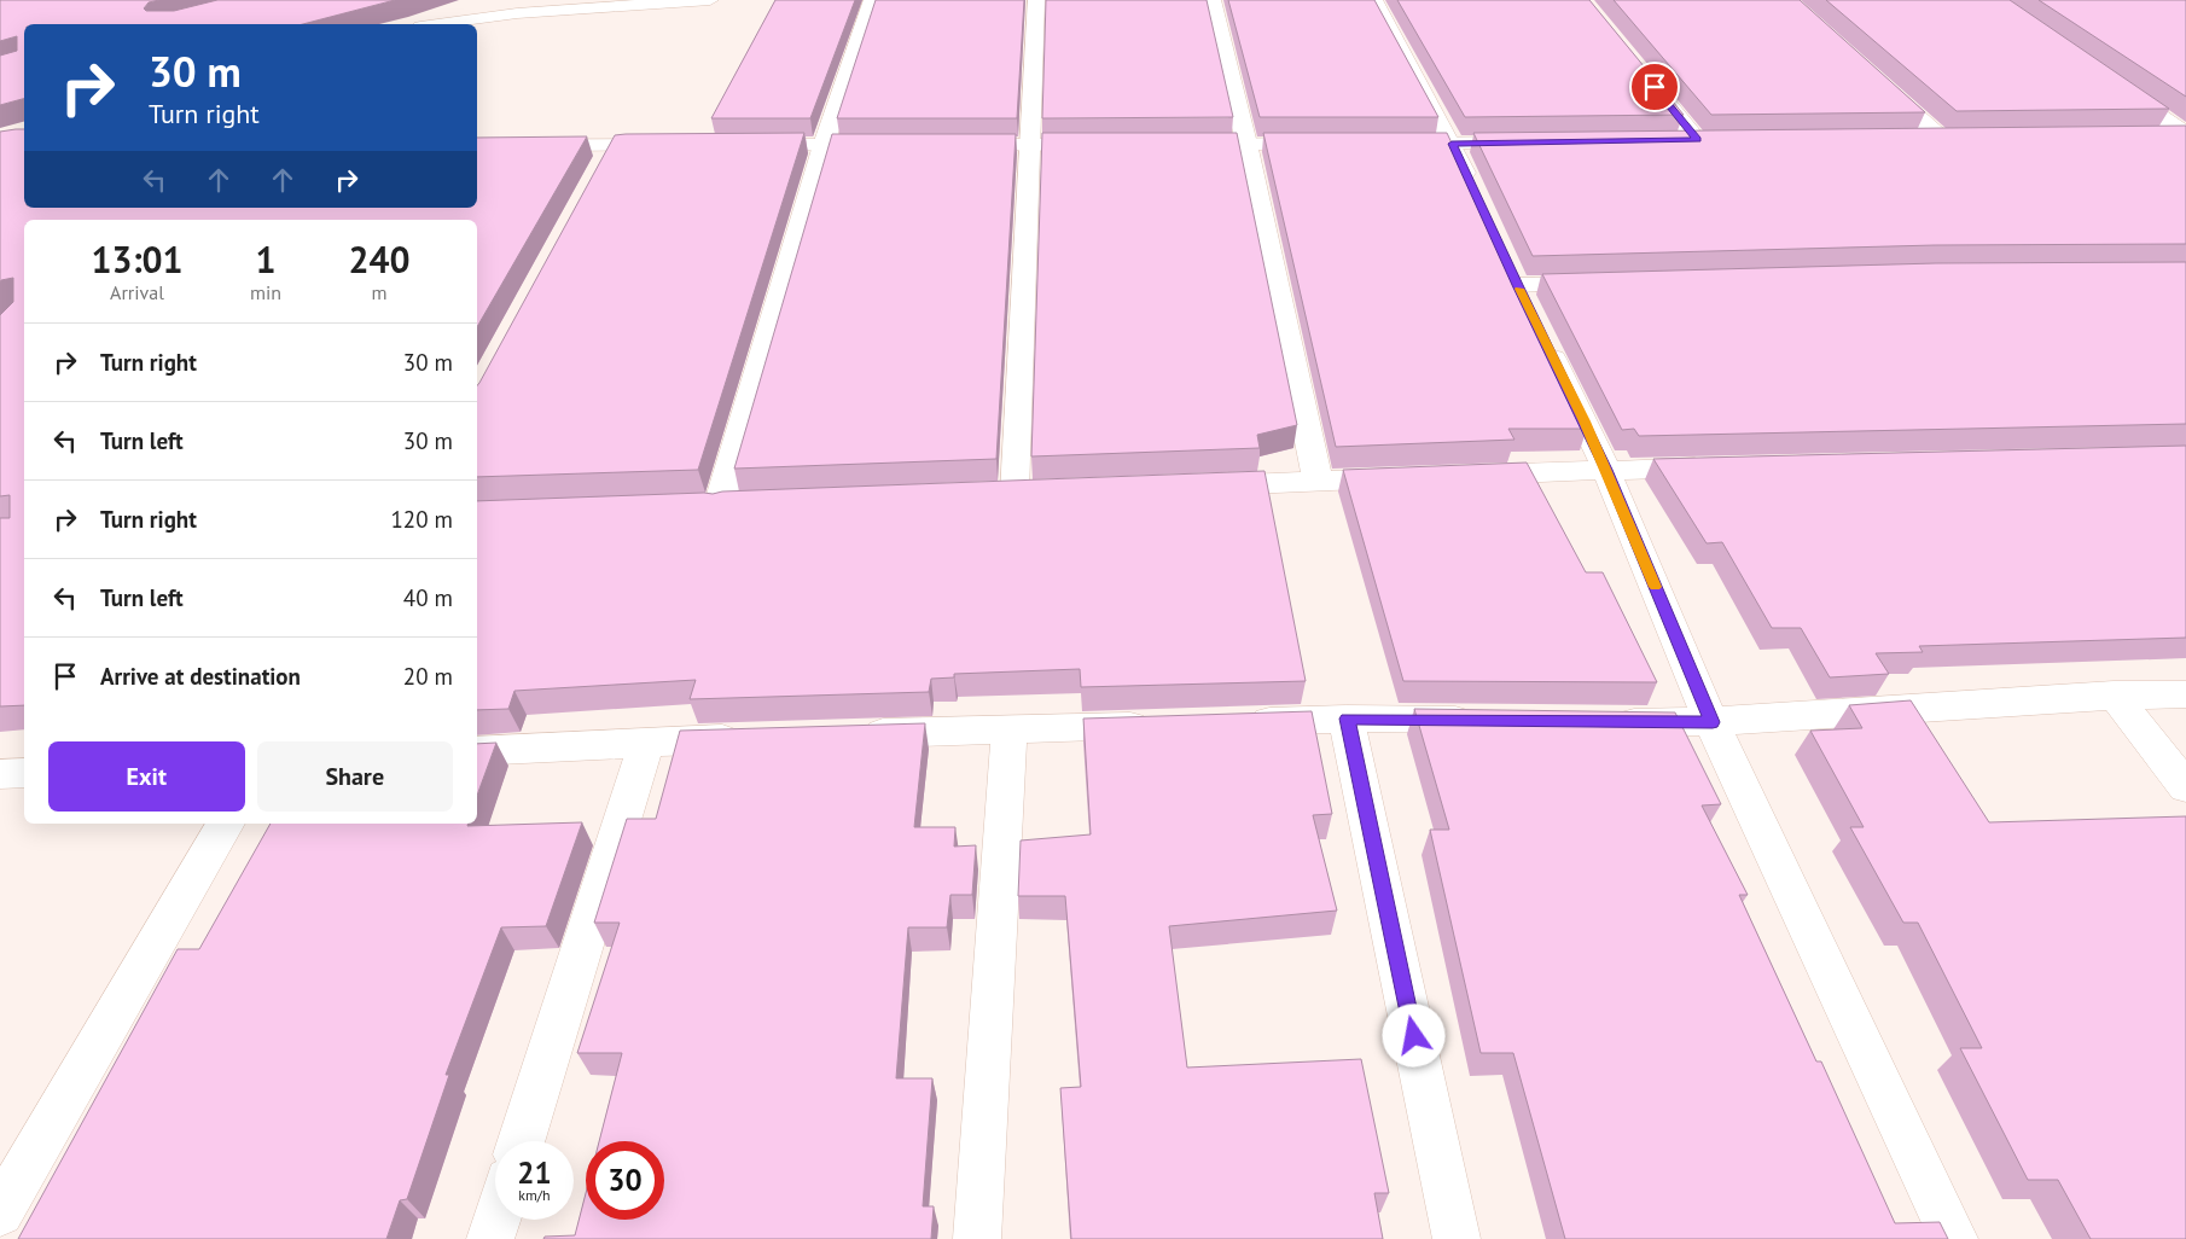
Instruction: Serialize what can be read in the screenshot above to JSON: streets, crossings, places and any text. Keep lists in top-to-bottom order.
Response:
{
  "page": {
    "turn": ["30 m", "Turn right"],
    "eta": [
      "13:01",
      "Arrival",
      "1",
      "min",
      "240",
      "m"
    ],
    "list": [
      {
        "name": "Turn right",
        "value": "30 m"
      },
      {
        "name": "Turn left",
        "value": "30 m"
      },
      {
        "name": "Turn right",
        "value": "120 m"
      },
      {
        "name": "Turn left",
        "value": "40 m"
      },
      {
        "name": "Arrive at destination",
        "value": "20 m"
      }
    ],
    "buttons": ["Exit", "Share"],
    "speed": "21 km/h",
    "limit": "30"
  }
}
